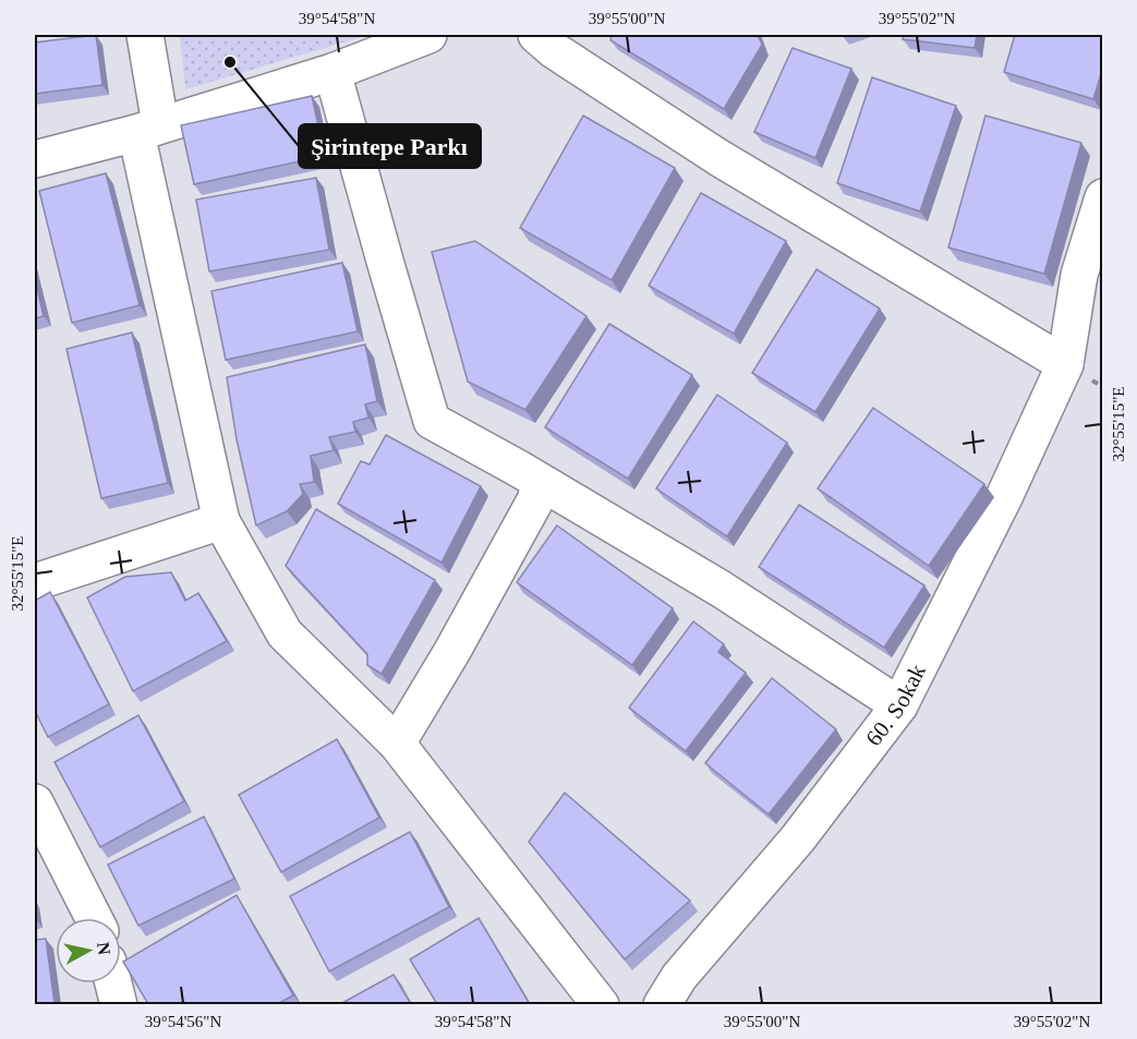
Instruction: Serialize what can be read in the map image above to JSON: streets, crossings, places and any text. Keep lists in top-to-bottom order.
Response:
{
  "streets": {
    "street": ["60. Sokak"]
  },
  "places": ["Şirintepe Parkı"],
  "north": "right",
  "coordinates": [
    "39°54'58\"N",
    "39°55'00\"N",
    "39°55'02\"N",
    "32°55'15\"E",
    "39°54'56\"N"
  ]
}
